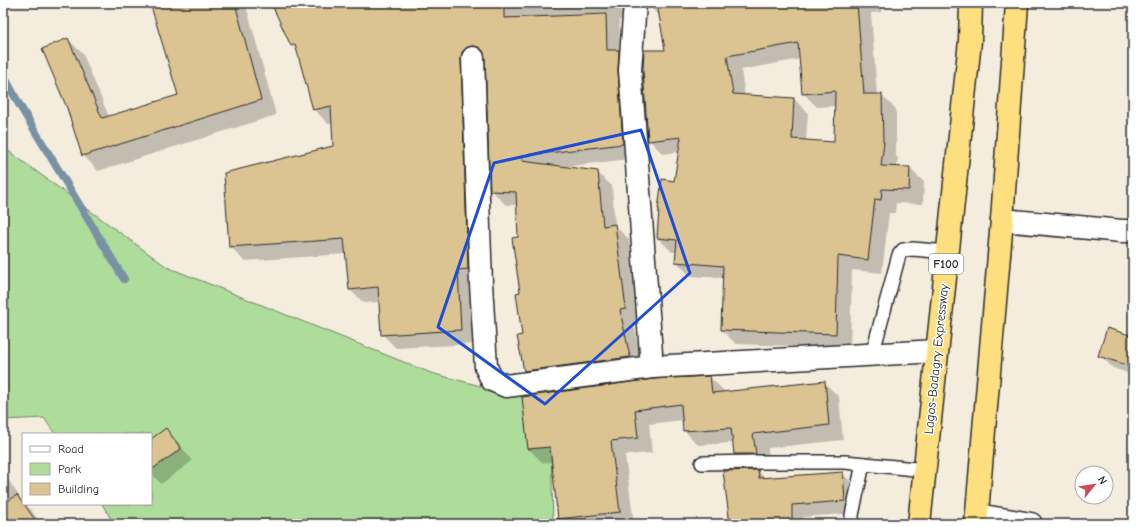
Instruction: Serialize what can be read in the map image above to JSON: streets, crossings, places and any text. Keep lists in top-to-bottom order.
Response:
{
  "streets": {
    "highway": ["F100", "Lagos-Badagry Expressway"]
  },
  "legend": ["Road", "Park", "Building"],
  "north": "top right"
}
